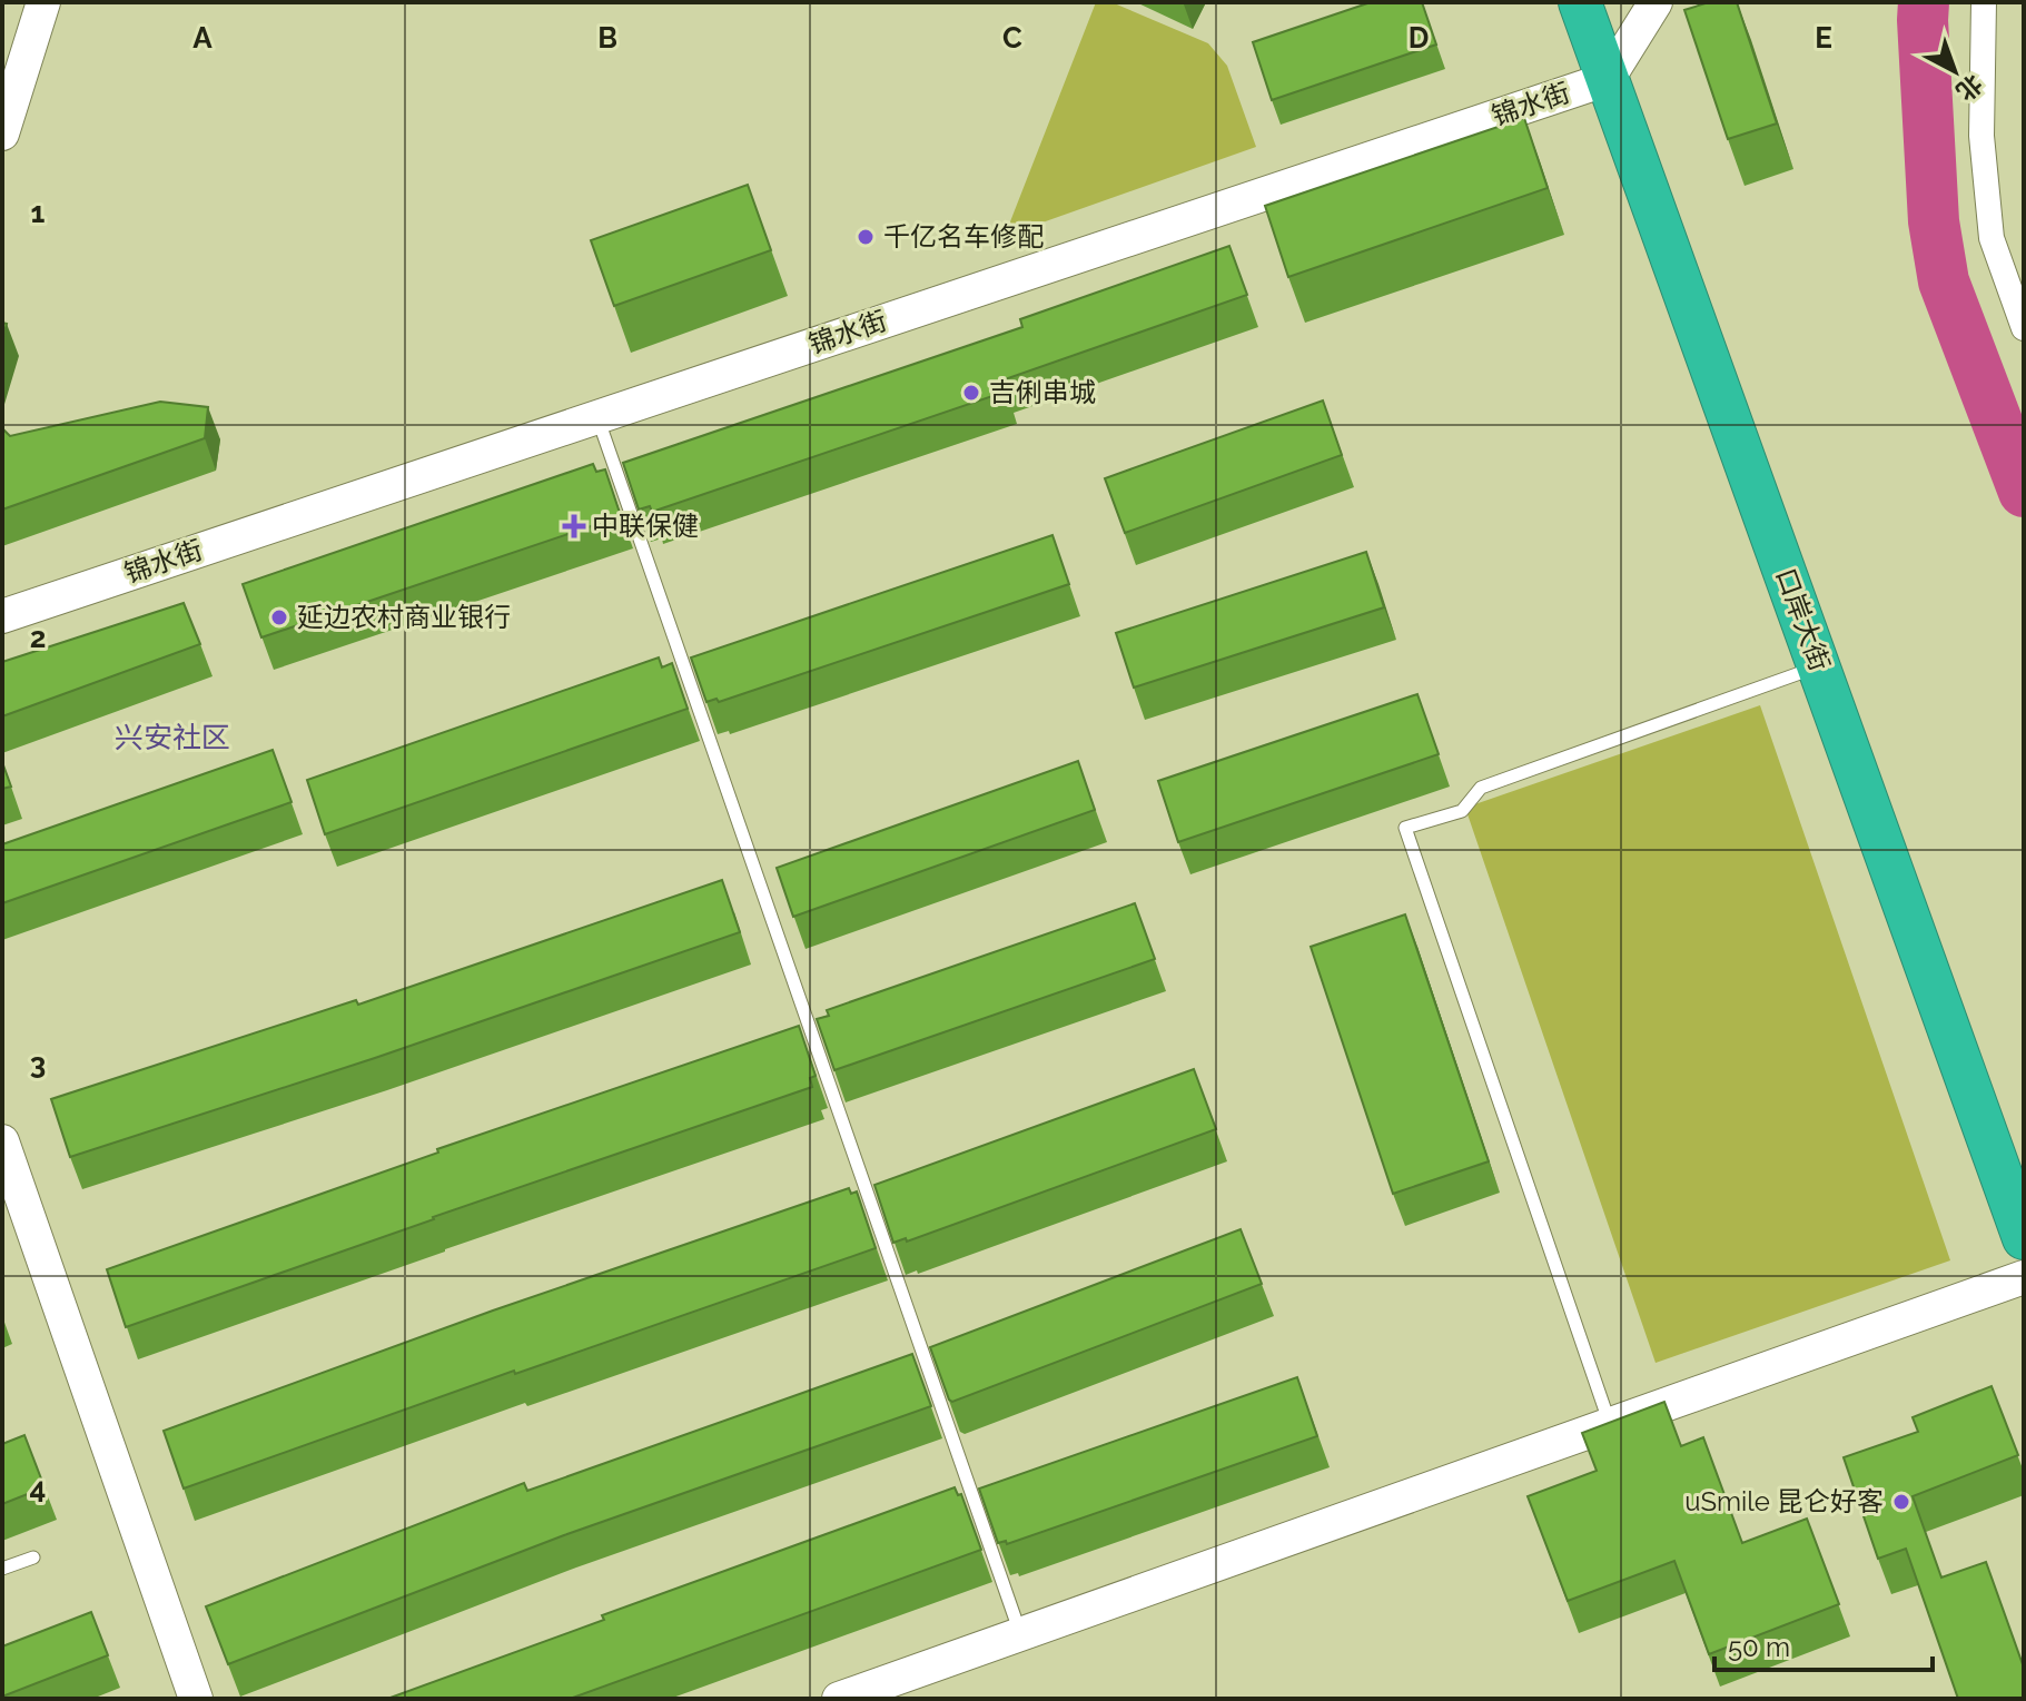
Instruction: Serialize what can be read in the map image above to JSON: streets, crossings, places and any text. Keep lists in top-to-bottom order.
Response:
{
  "streets": {
    "highway": ["口岸大街"],
    "street": ["锦水街"]
  },
  "crossings": [
    ["锦水街", "口岸大街"]
  ],
  "districts": ["兴安社区"],
  "places": {
    "other": [
      "千亿名车修配",
      "吉俐串城",
      "延边农村商业银行",
      "uSmile 昆仑好客"
    ],
    "health": ["中联保健"]
  },
  "scale_bar": "50 m",
  "north": "bottom right",
  "grid": {
    "columns": [
      "A",
      "B",
      "C",
      "D",
      "E"
    ],
    "rows": [
      "1",
      "2",
      "3",
      "4"
    ]
  }
}
